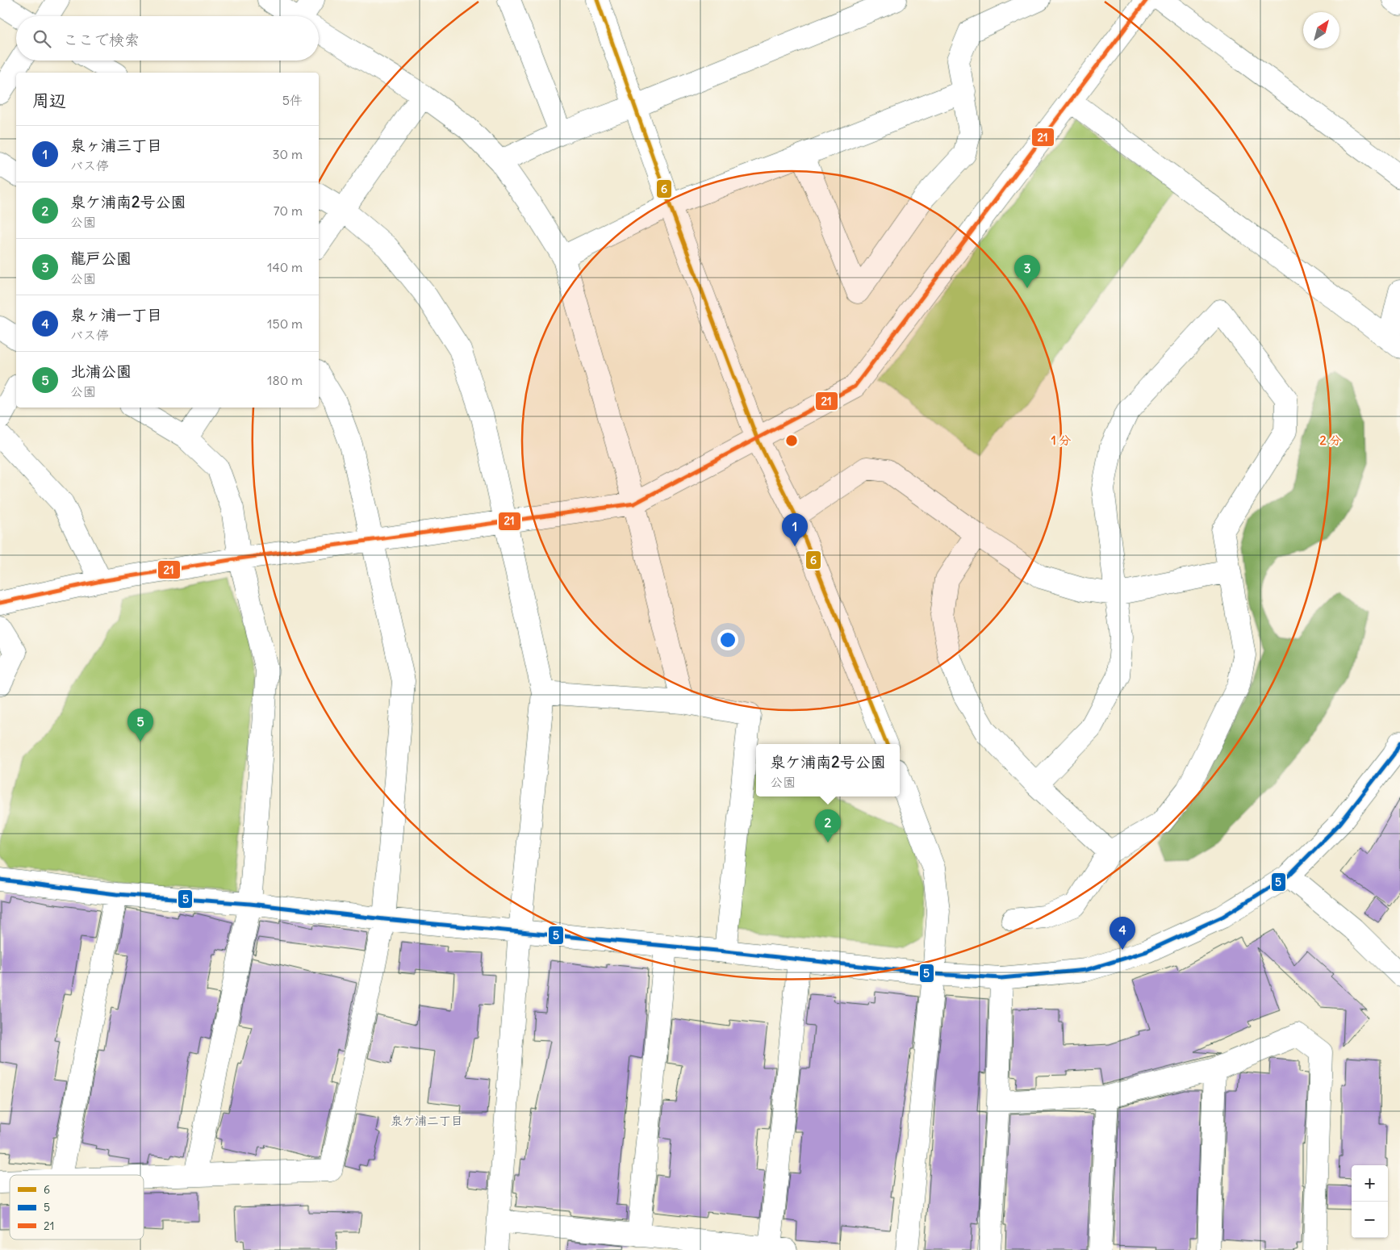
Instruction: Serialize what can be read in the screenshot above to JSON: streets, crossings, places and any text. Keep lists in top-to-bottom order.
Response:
{
  "districts": ["泉ケ浦二丁目"],
  "lines": ["transit line 6", "transit line 21", "transit line 5"],
  "legend": ["6", "5", "21"],
  "north": "top right",
  "page": {
    "search": "ここで検索",
    "heading": ["周辺", "5件"],
    "list": [
      {
        "mark": "1",
        "name": "泉ヶ浦三丁目",
        "note": "バス停",
        "value": "30 m"
      },
      {
        "mark": "2",
        "name": "泉ケ浦南2号公園",
        "note": "公園",
        "value": "70 m"
      },
      {
        "mark": "3",
        "name": "龍戸公園",
        "note": "公園",
        "value": "140 m"
      },
      {
        "mark": "4",
        "name": "泉ヶ浦一丁目",
        "note": "バス停",
        "value": "150 m"
      },
      {
        "mark": "5",
        "name": "北浦公園",
        "note": "公園",
        "value": "180 m"
      }
    ],
    "pins": [
      "3",
      "1",
      "5",
      "2",
      "4"
    ],
    "popup": ["泉ケ浦南2号公園", "公園"],
    "map_buttons": ["+", "−"]
  },
  "rings": ["1 分", "2 分"]
}
